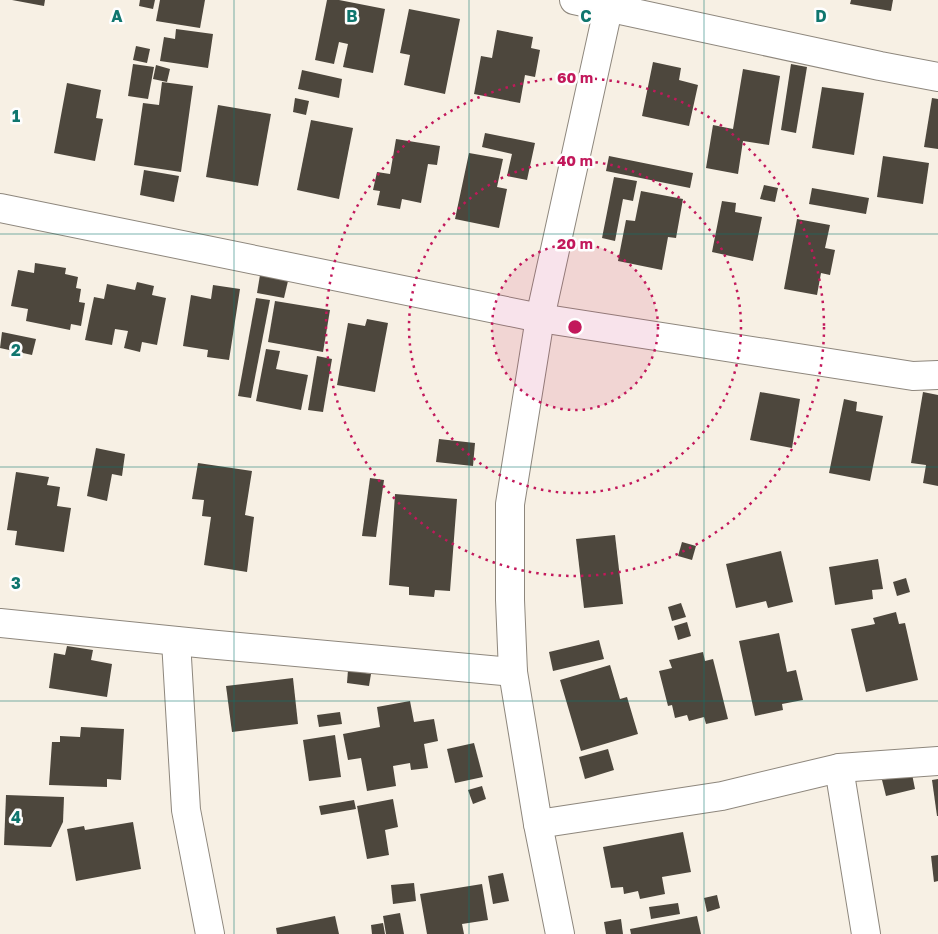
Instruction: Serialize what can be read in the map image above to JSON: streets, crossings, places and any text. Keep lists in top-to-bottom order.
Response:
{
  "grid": {
    "columns": [
      "A",
      "B",
      "C",
      "D"
    ],
    "rows": [
      "1",
      "2",
      "3",
      "4"
    ]
  },
  "rings": ["60 m", "40 m", "20 m"]
}
